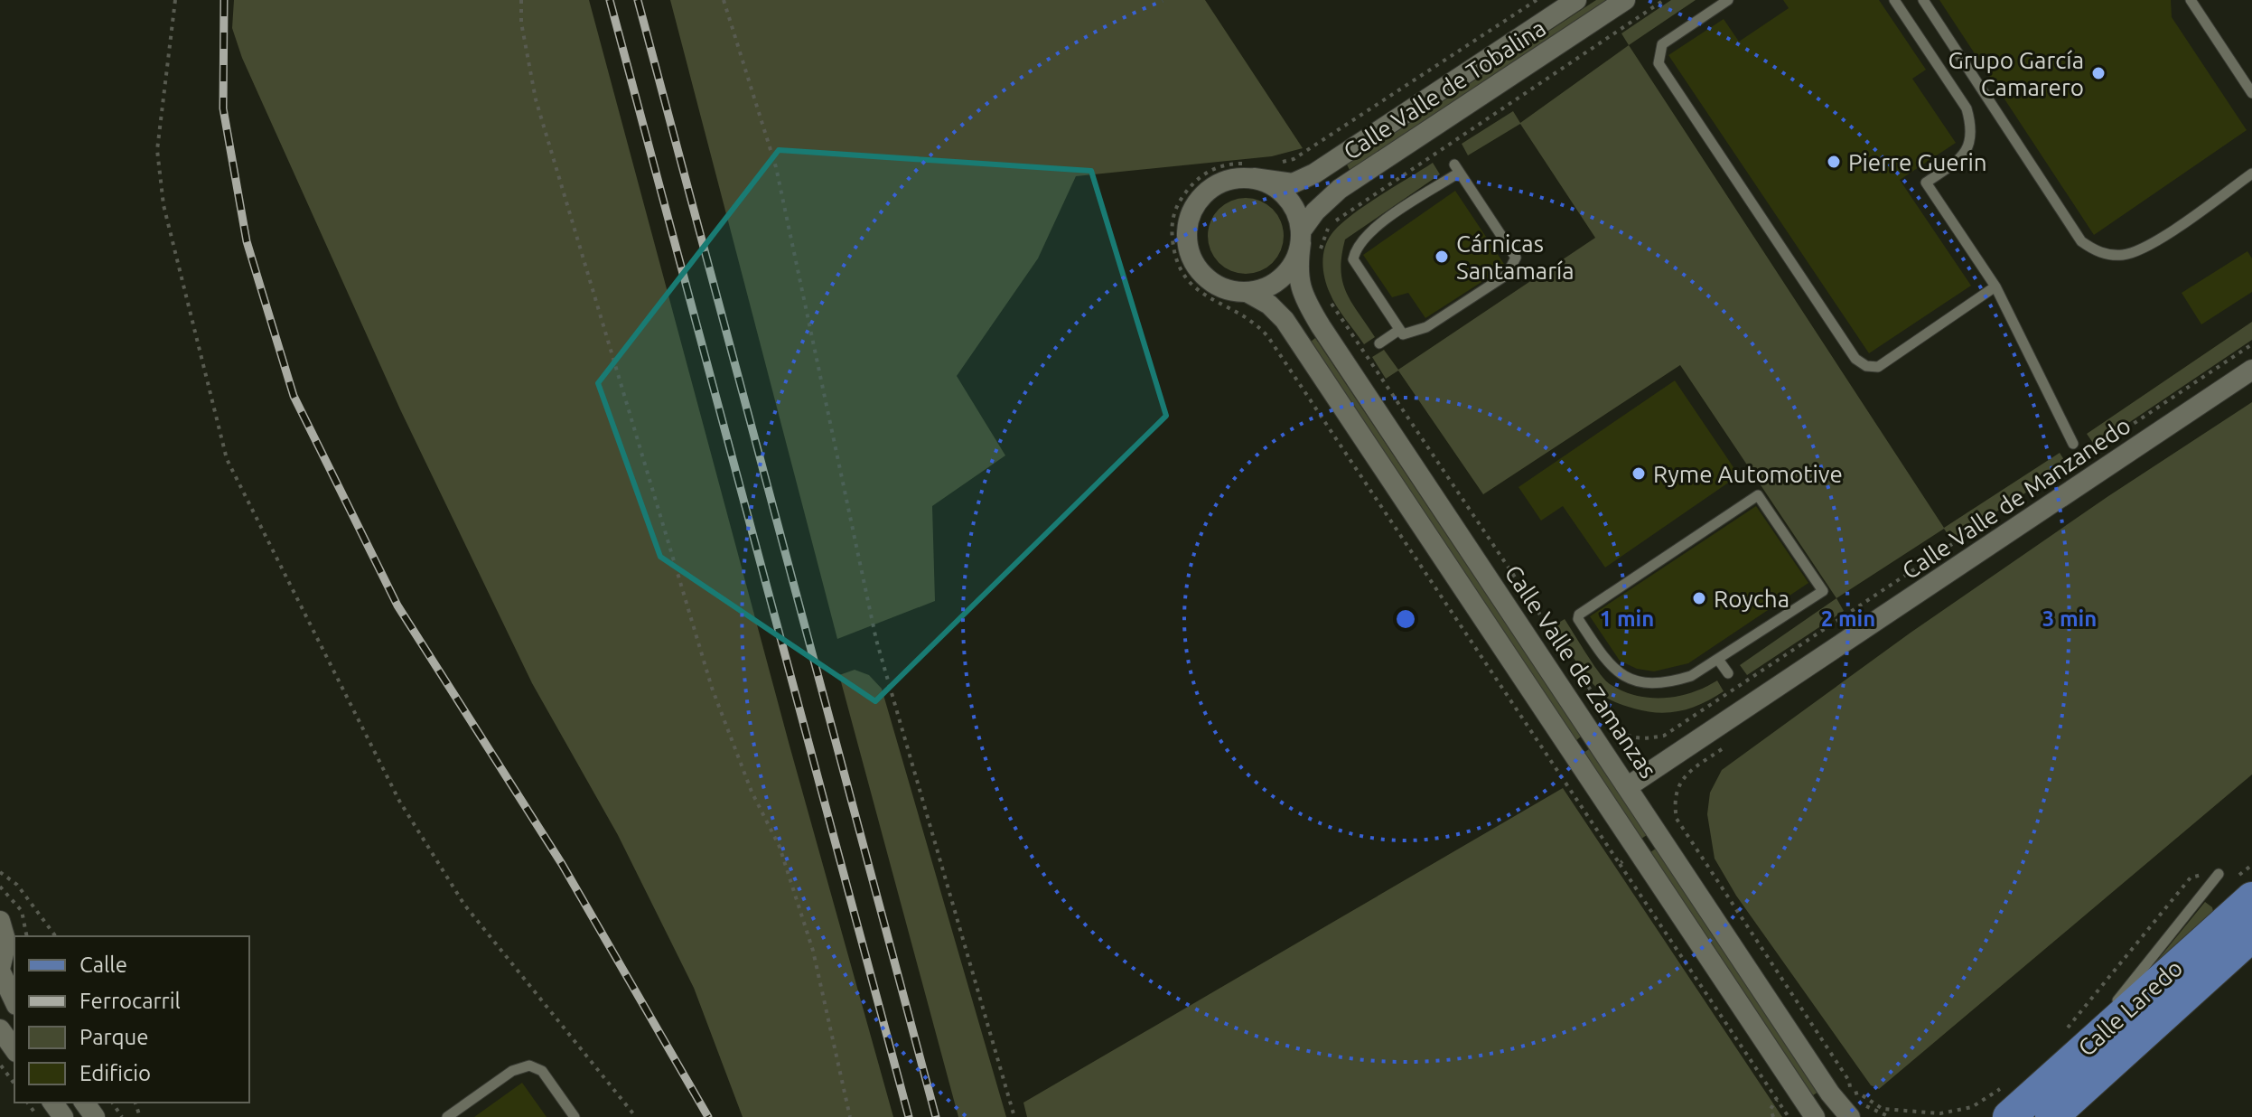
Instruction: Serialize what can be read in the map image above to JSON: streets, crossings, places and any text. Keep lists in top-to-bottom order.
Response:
{
  "streets": {
    "main road": ["Calle Laredo"],
    "street": ["Calle Valle de Tobalina", "Calle Valle de Manzanedo", "Calle Valle de Zamanzas"]
  },
  "crossings": [
    ["Calle Valle de Tobalina", "Calle Valle de Zamanzas"],
    ["Calle Valle de Manzanedo", "Calle Valle de Zamanzas"]
  ],
  "places": [
    "Grupo García Camarero",
    "Pierre Guerin",
    "Cárnicas Santamaría",
    "Ryme Automotive",
    "Roycha"
  ],
  "legend": [
    "Calle",
    "Ferrocarril",
    "Parque",
    "Edificio"
  ],
  "rings": ["1 min", "2 min", "3 min"]
}
